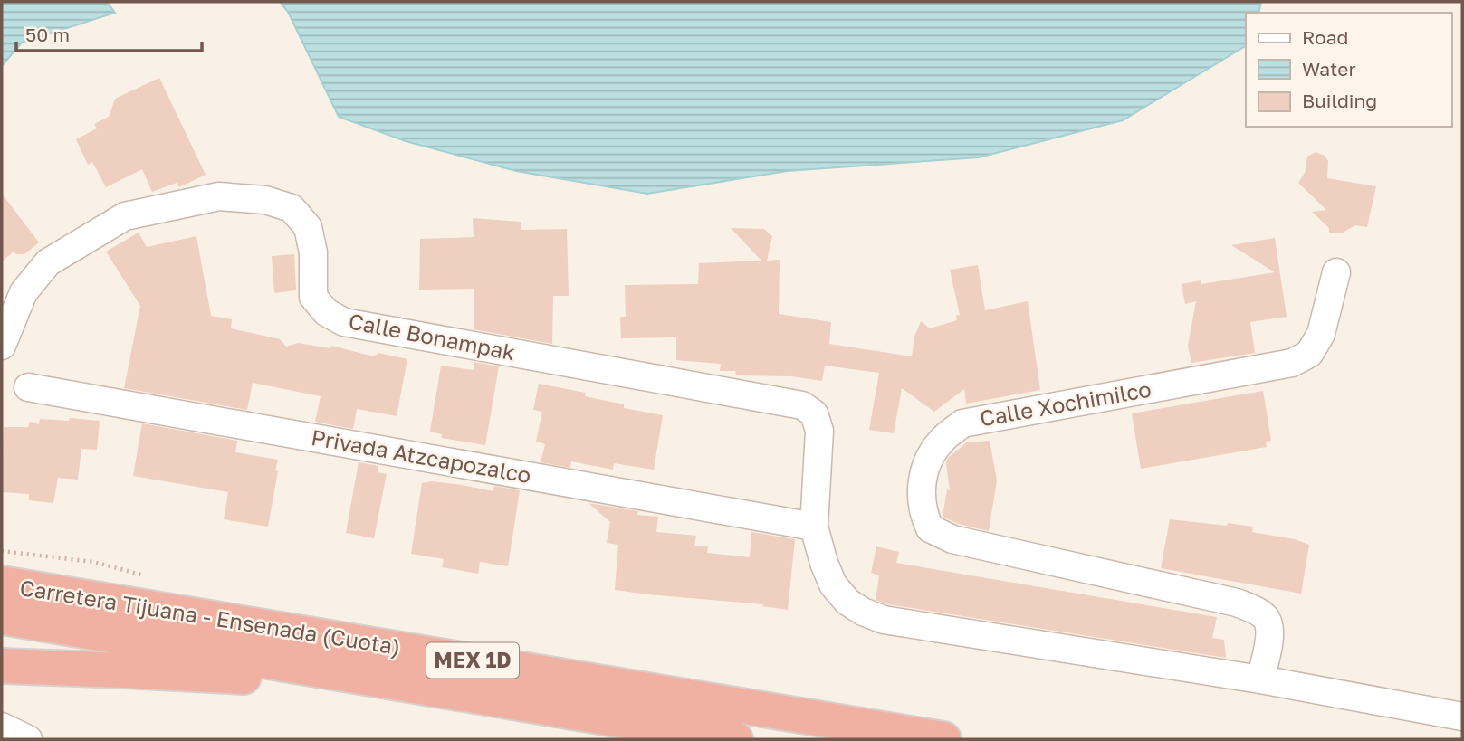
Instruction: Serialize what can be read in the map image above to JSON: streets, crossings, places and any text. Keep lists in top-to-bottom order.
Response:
{
  "streets": {
    "highway": ["Carretera Tijuana - Ensenada (Cuota)", "MEX 1D"],
    "street": ["Calle Bonampak", "Calle Xochimilco", "Privada Atzcapozalco"]
  },
  "crossings": [
    ["Calle Bonampak", "Privada Atzcapozalco"]
  ],
  "legend": ["Road", "Water", "Building"],
  "scale_bar": "50 m"
}
